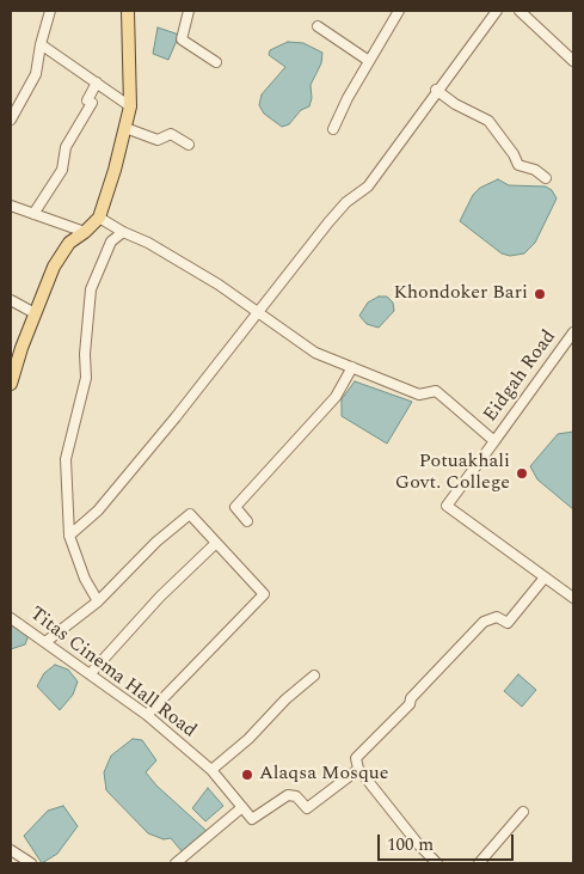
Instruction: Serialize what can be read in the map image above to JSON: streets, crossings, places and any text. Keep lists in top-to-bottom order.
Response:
{
  "streets": {
    "street": ["Eidgah Road", "Titas Cinema Hall Road"]
  },
  "places": ["Khondoker Bari", "Potuakhali Govt. College", "Alaqsa Mosque"],
  "scale_bar": "100 m"
}
